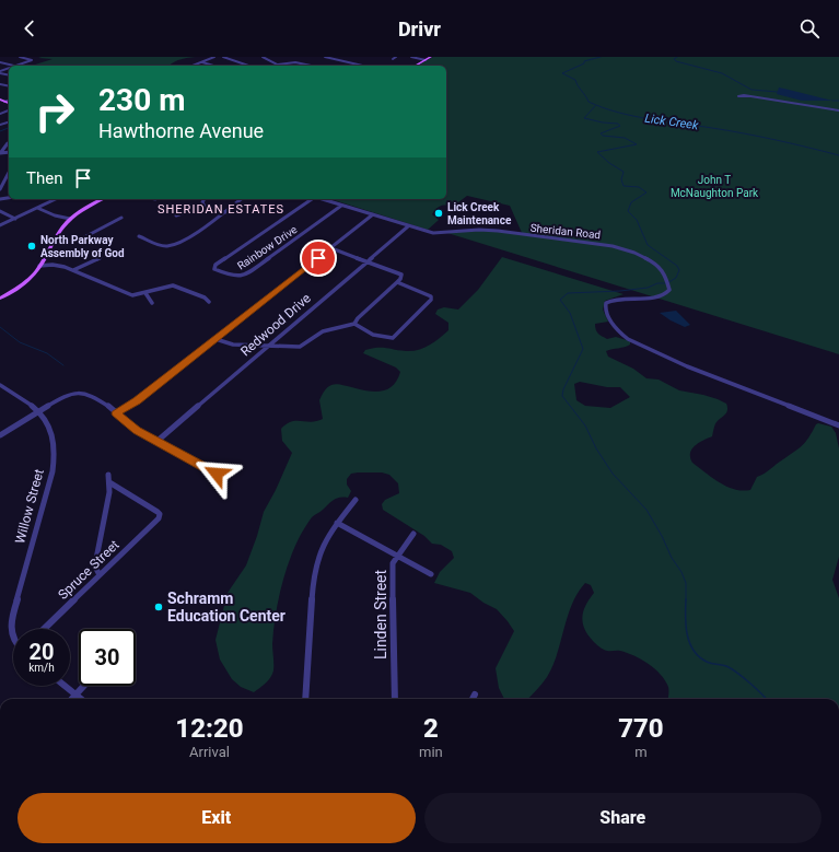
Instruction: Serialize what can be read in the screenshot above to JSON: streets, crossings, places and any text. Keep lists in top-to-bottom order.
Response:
{
  "streets": {
    "street": [
      "Sheridan Road",
      "Rainbow Drive",
      "Redwood Drive",
      "Willow Street",
      "Spruce Street",
      "Linden Street"
    ]
  },
  "crossings": [
    ["Sheridan Road", "Rainbow Drive"],
    ["Sheridan Road", "Redwood Drive"]
  ],
  "districts": ["SHERIDAN ESTATES"],
  "water": ["Lick Creek"],
  "parks": ["John T McNaughton Park"],
  "places": ["Lick Creek Maintenance", "North Parkway Assembly of God", "Schramm Education Center"],
  "page": {
    "header": "Drivr",
    "turn": ["230 m", "Hawthorne Avenue"],
    "then": "Then",
    "speed": "20 km/h",
    "limit": "30",
    "eta": [
      "12:20",
      "Arrival",
      "2",
      "min",
      "770",
      "m"
    ],
    "buttons": ["Exit", "Share"]
  }
}
